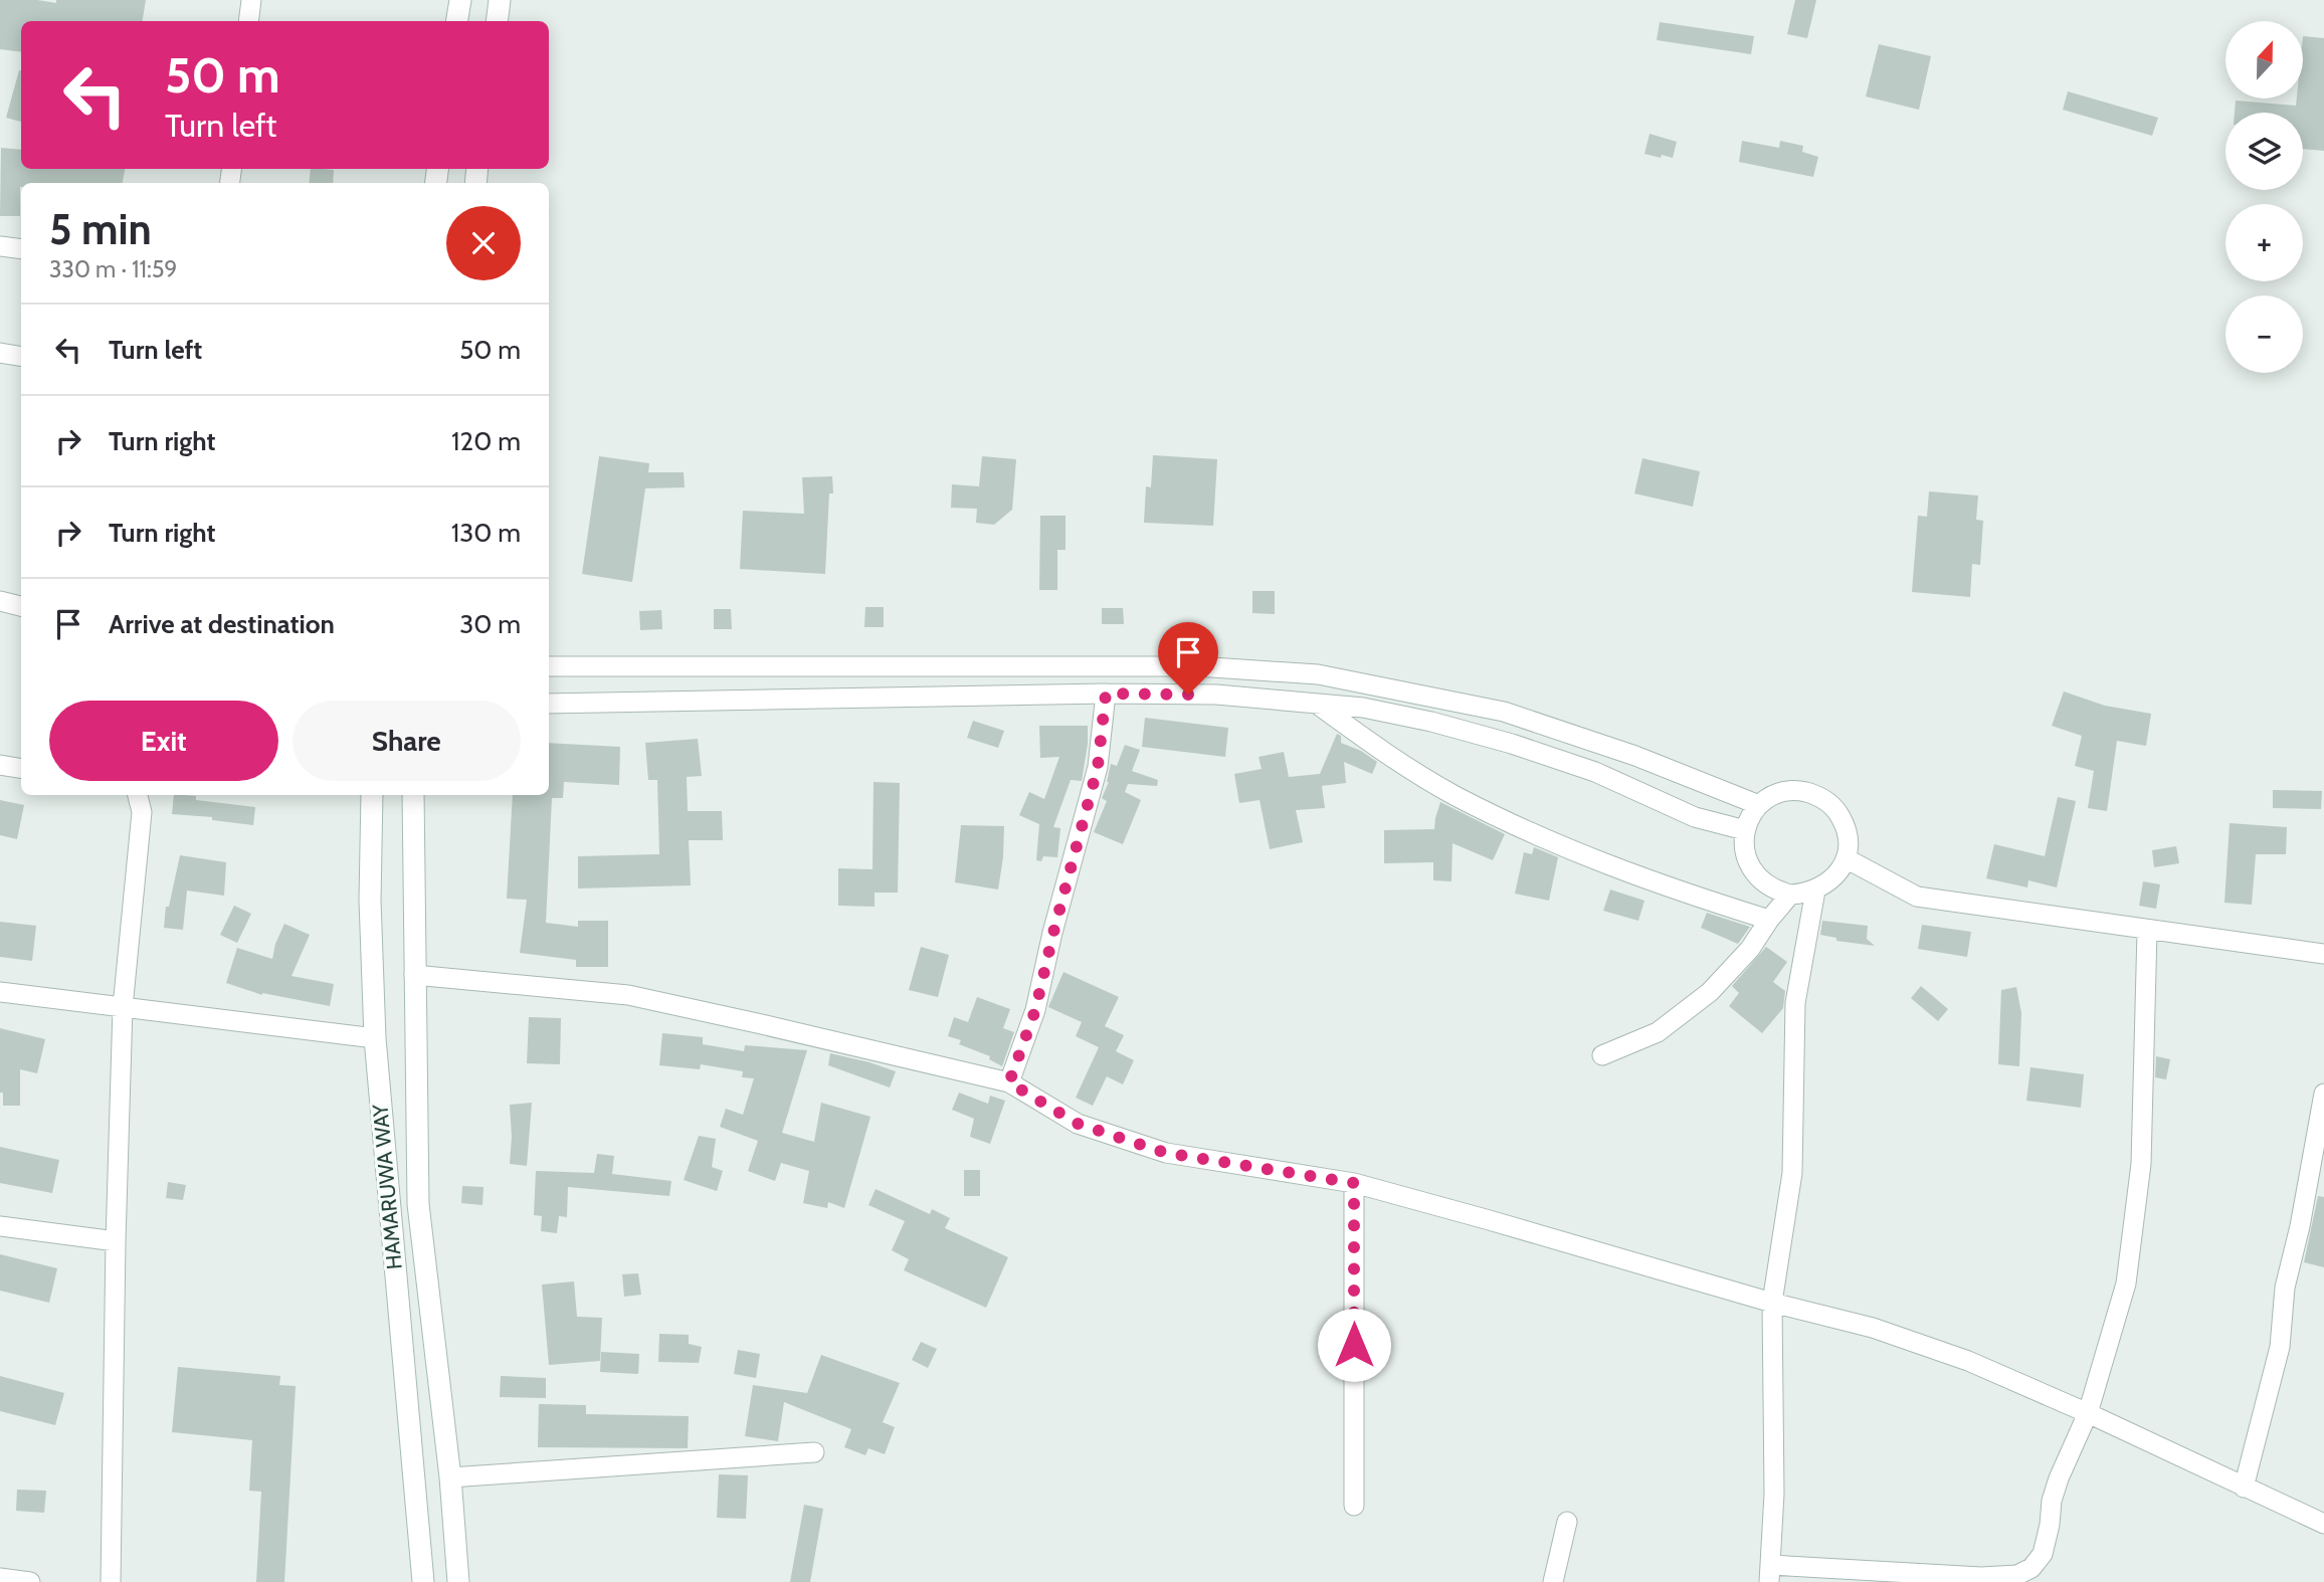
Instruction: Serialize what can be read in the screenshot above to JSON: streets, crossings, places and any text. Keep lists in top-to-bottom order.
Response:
{
  "streets": {
    "main road": ["HAMARUWA WAY"]
  },
  "north": "top",
  "page": {
    "map_buttons": ["+", "−"],
    "turn": ["50 m", "Turn left"],
    "heading": ["5 min", "330 m · 11:59"],
    "list": [
      {
        "name": "Turn left",
        "value": "50 m"
      },
      {
        "name": "Turn right",
        "value": "120 m"
      },
      {
        "name": "Turn right",
        "value": "130 m"
      },
      {
        "name": "Arrive at destination",
        "value": "30 m"
      }
    ],
    "buttons": ["Exit", "Share"]
  }
}
